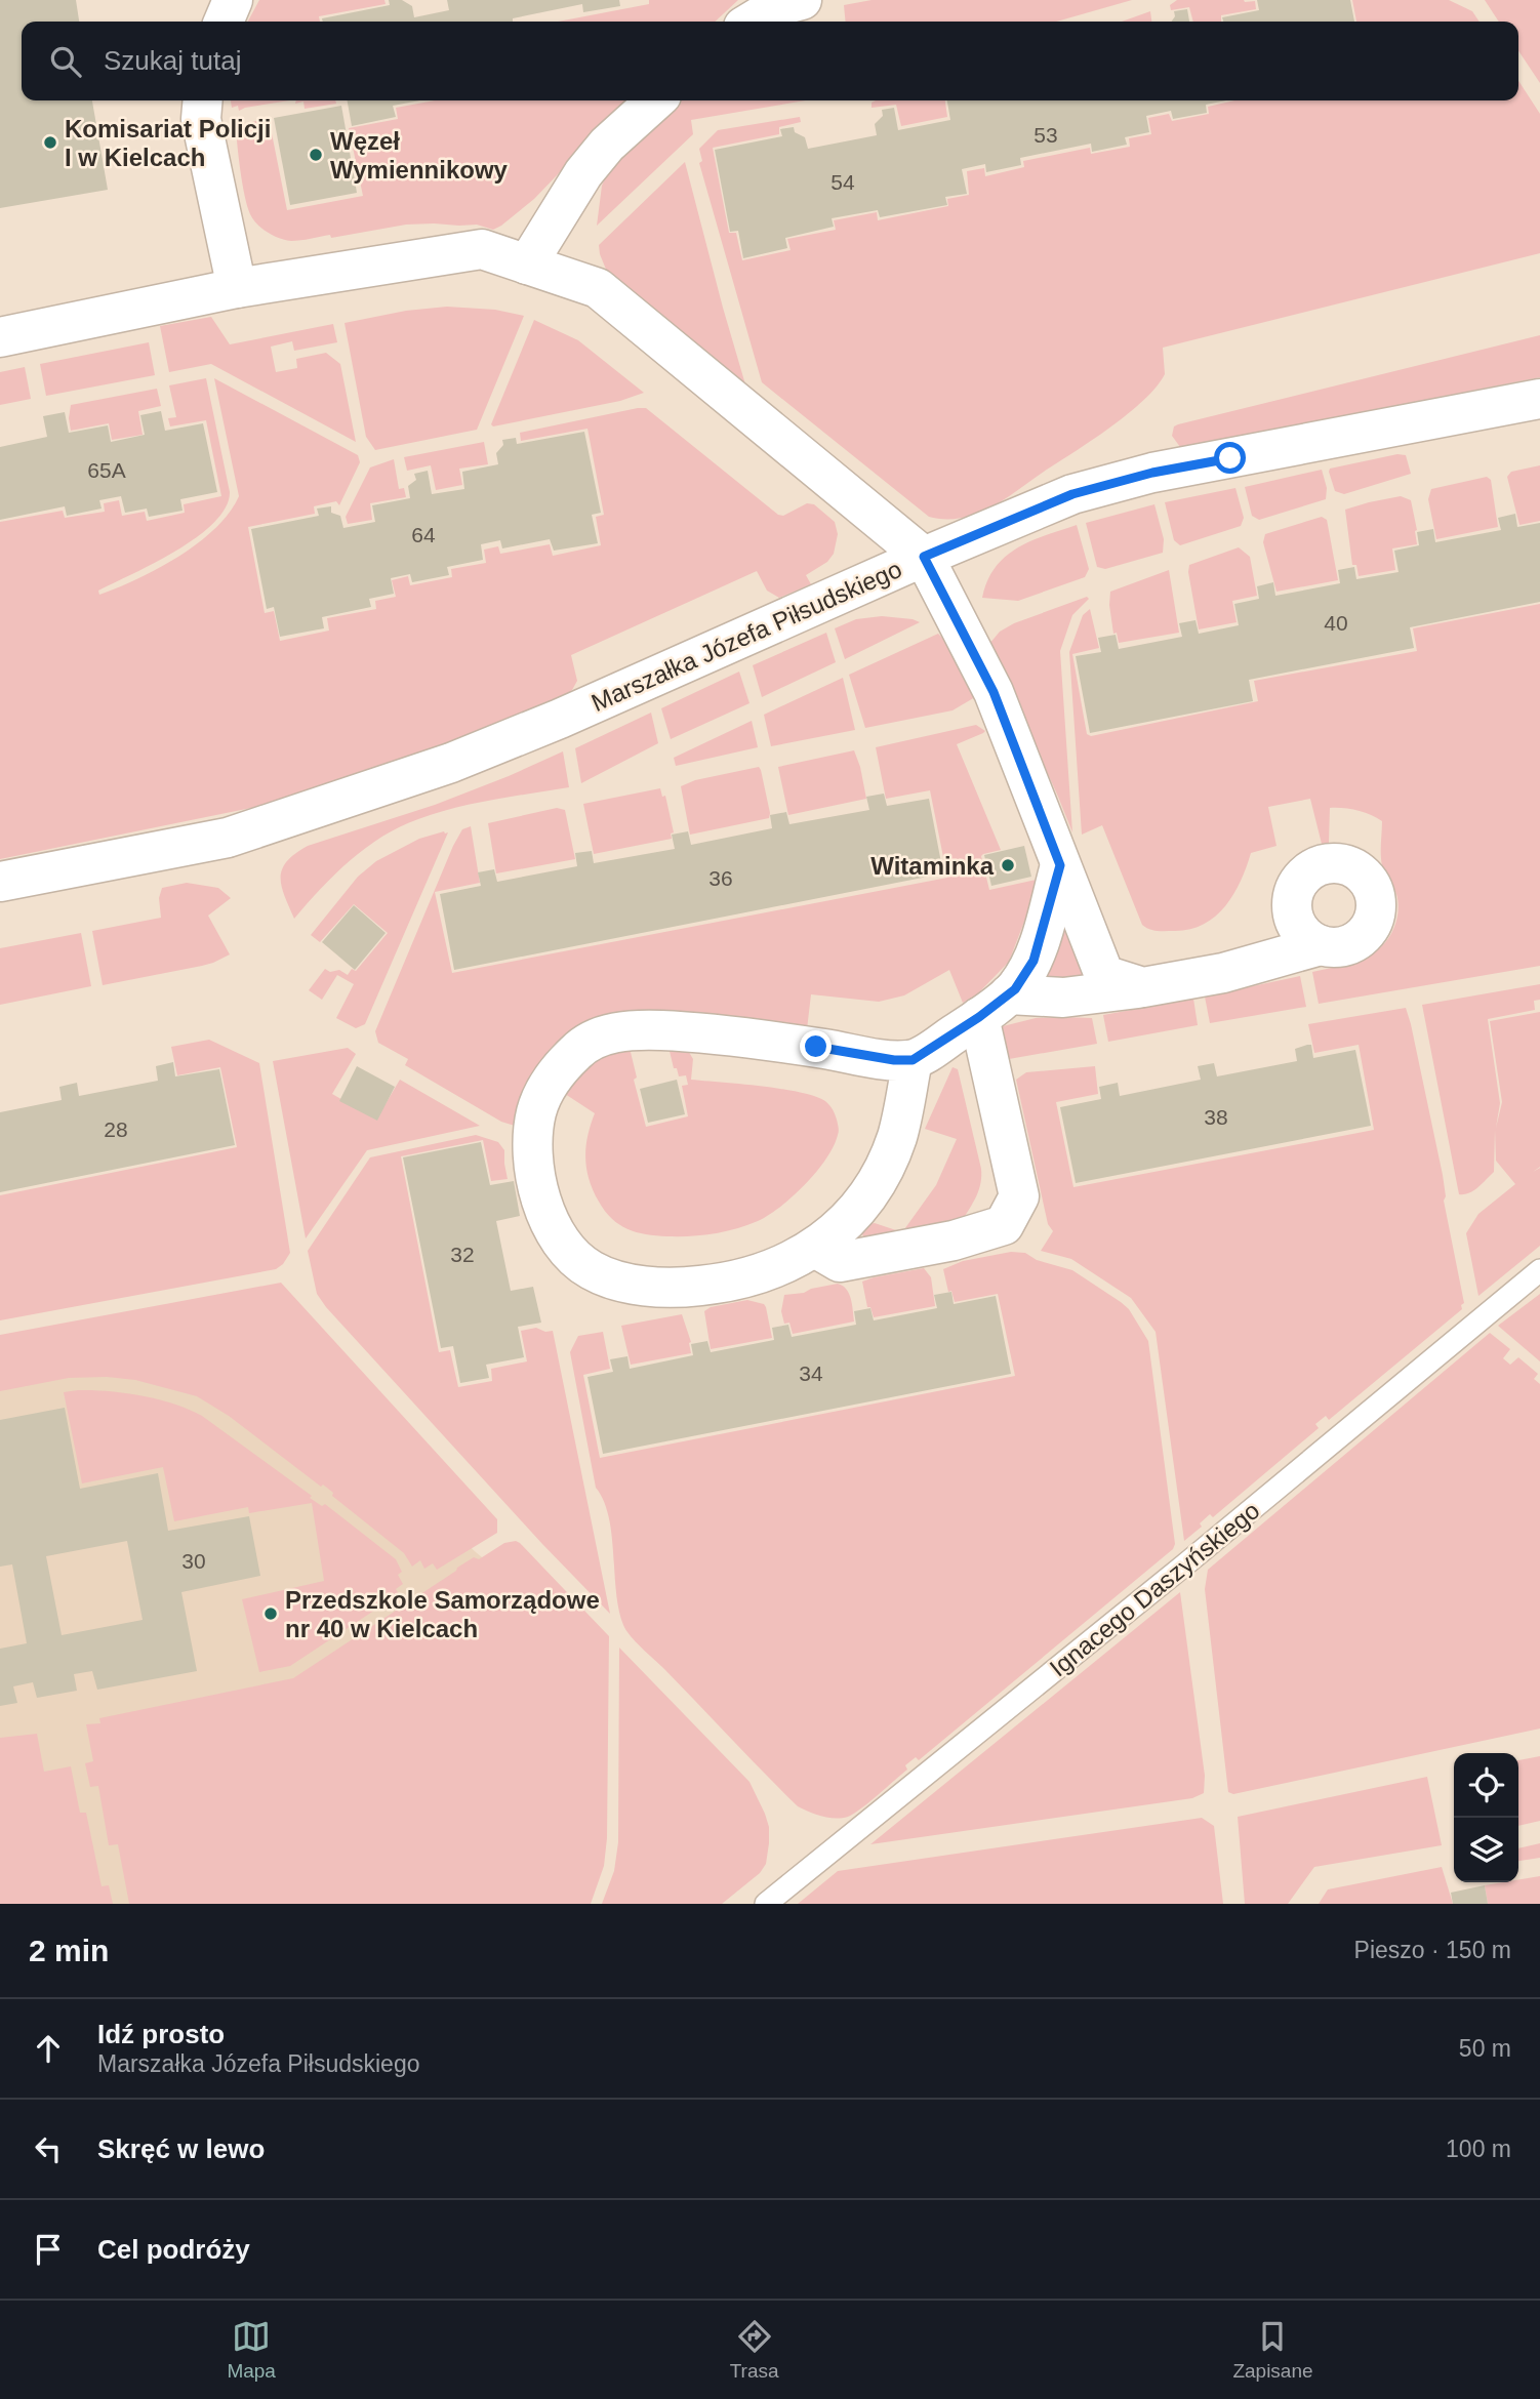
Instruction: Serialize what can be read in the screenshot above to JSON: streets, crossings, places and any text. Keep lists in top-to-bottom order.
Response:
{
  "streets": {
    "street": ["Marszałka Józefa Piłsudskiego"],
    "lane": ["Ignacego Daszyńskiego"]
  },
  "places": [
    "Komisariat Policji I w Kielcach",
    "Węzeł Wymiennikowy",
    "Witaminka",
    "Przedszkole Samorządowe nr 40 w Kielcach"
  ],
  "house_numbers": [
    "53",
    "54",
    "65A",
    "64",
    "40",
    "36",
    "38",
    "28",
    "32",
    "34",
    "30"
  ],
  "page": {
    "search": "Szukaj tutaj",
    "heading": ["2 min", "Pieszo · 150 m"],
    "list": [
      ["Idź prosto", "Marszałka Józefa Piłsudskiego", "50 m"],
      ["Skręć w lewo", "100 m"],
      "Cel podróży"
    ],
    "nav": ["Mapa", "Trasa", "Zapisane"]
  }
}
